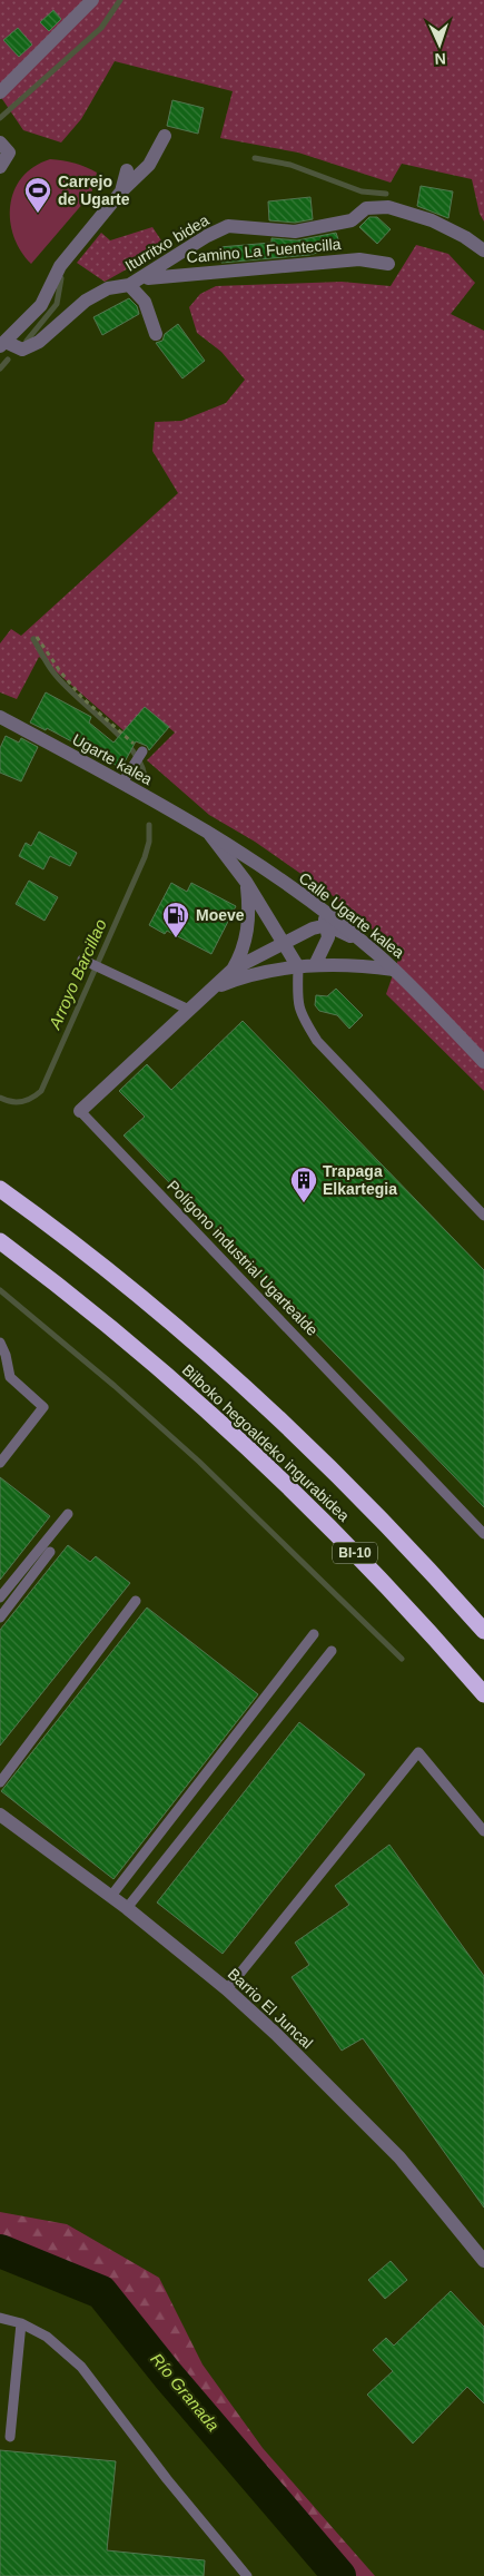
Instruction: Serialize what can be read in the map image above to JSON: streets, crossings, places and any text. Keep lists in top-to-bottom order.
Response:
{
  "streets": {
    "highway": ["Bilboko hegoaldeko ingurabidea", "BI-10"],
    "street": [
      "Iturritxo bidea",
      "Camino La Fuentecilla",
      "Ugarte kalea",
      "Calle Ugarte kalea",
      "Polígono industrial Ugartealde",
      "Barrio El Juncal"
    ]
  },
  "crossings": [
    ["Iturritxo bidea", "Camino La Fuentecilla"],
    ["Ugarte kalea", "Calle Ugarte kalea"],
    ["Calle Ugarte kalea", "Polígono industrial Ugartealde"]
  ],
  "water": ["Arroyo Barcillao", "Río Granada"],
  "places": {
    "sports": ["Carrejo de Ugarte"],
    "fuel station": ["Moeve"],
    "building": ["Trapaga Elkartegia"]
  },
  "north": "bottom"
}
